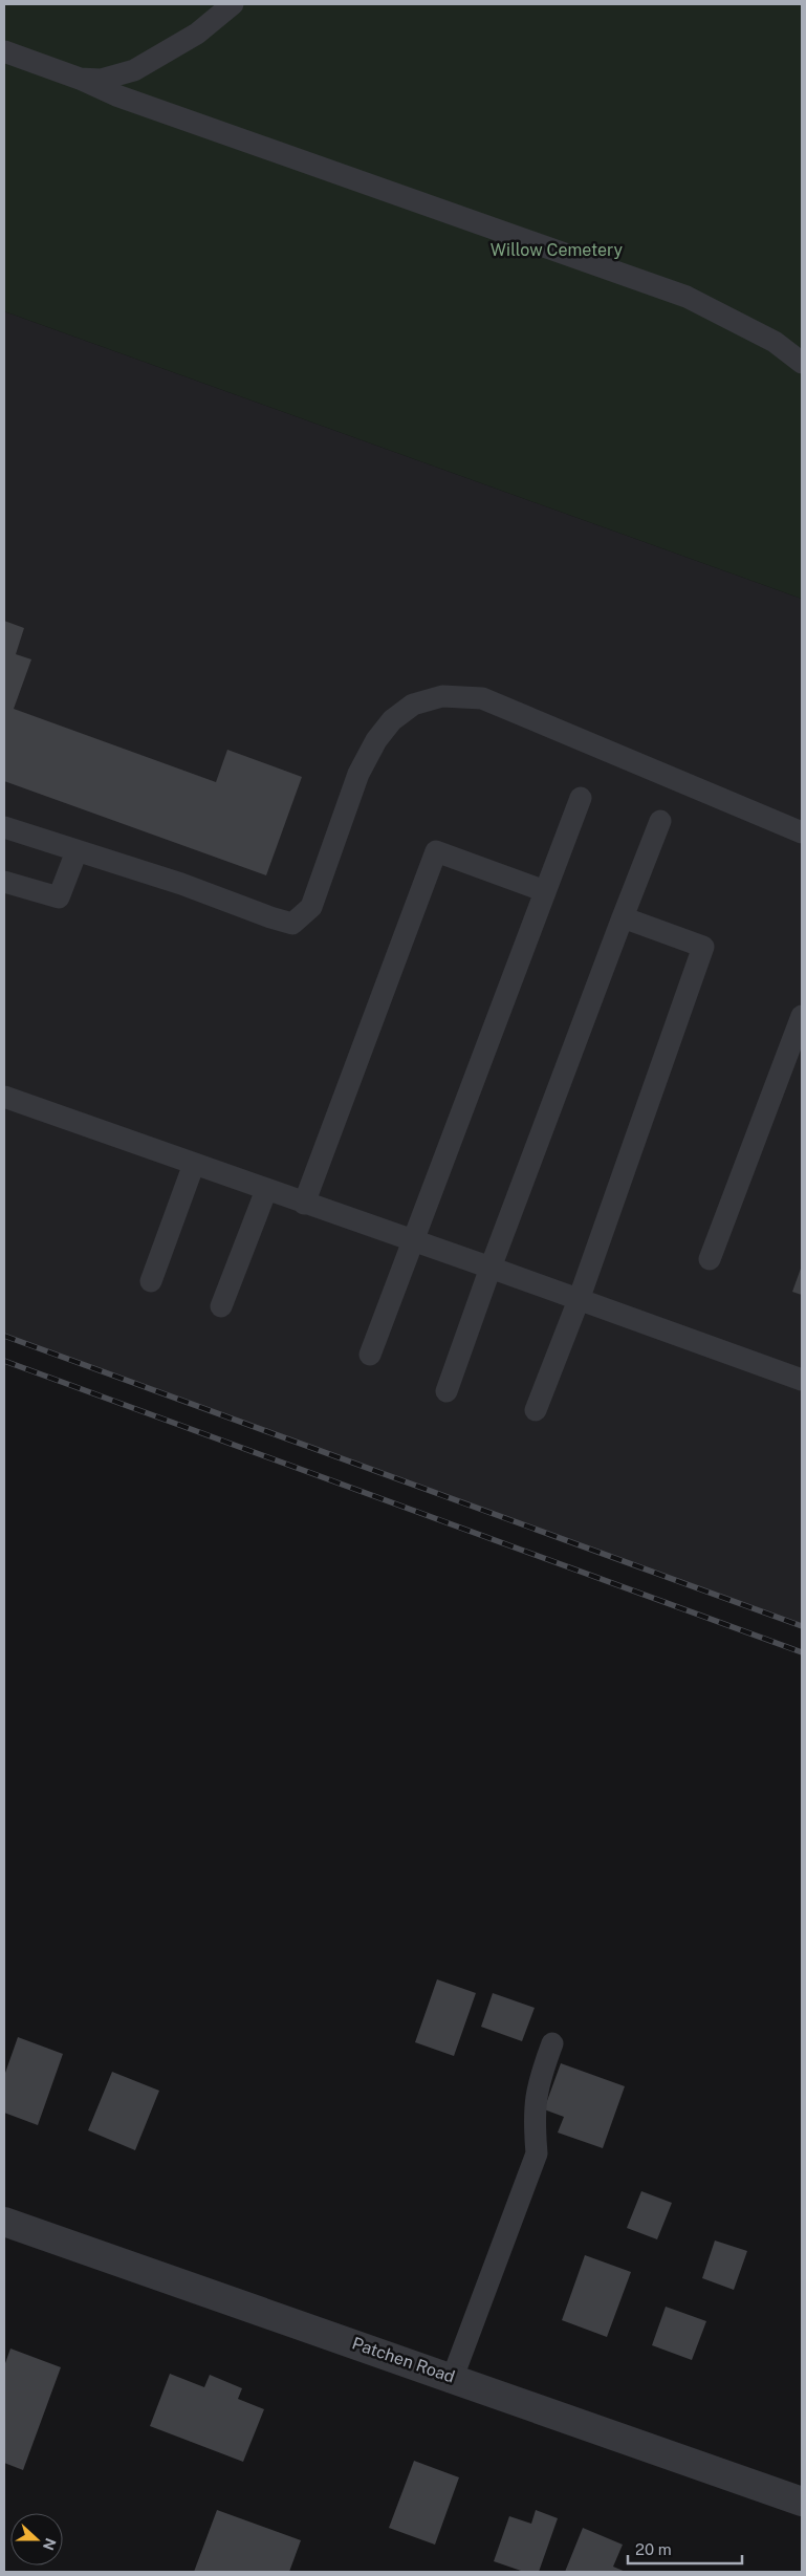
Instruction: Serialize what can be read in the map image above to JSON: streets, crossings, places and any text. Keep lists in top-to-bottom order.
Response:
{
  "streets": {
    "street": ["Patchen Road"]
  },
  "parks": ["Willow Cemetery"],
  "scale_bar": "20 m",
  "north": "right"
}
